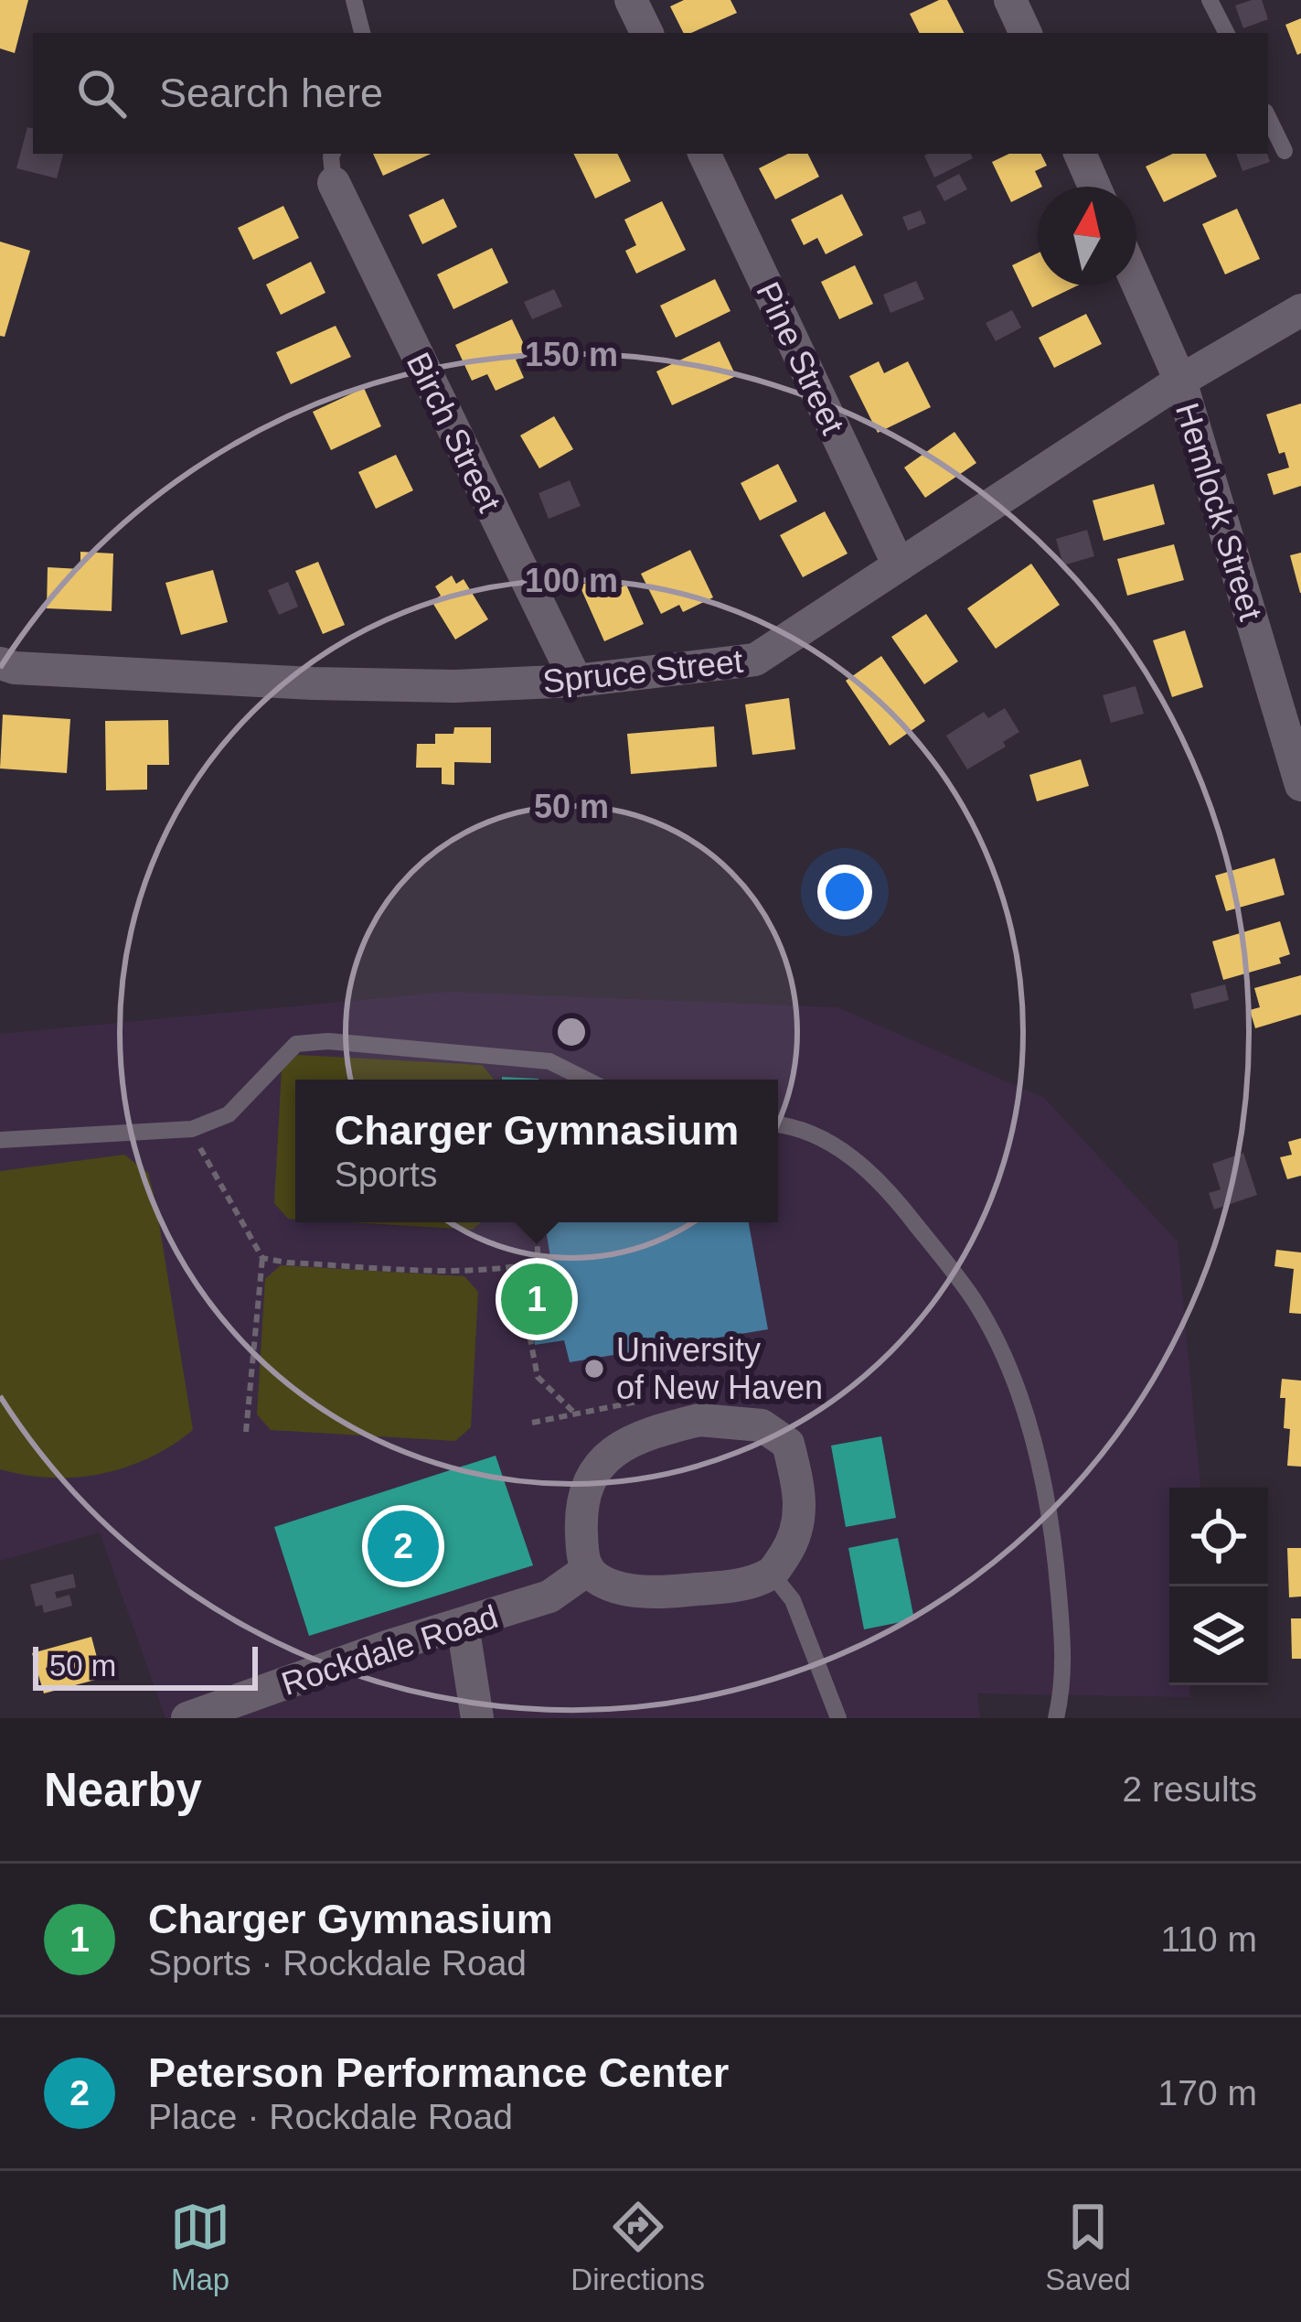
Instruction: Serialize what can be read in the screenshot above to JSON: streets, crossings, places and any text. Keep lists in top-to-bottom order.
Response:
{
  "streets": {
    "street": [
      "Pine Street",
      "Birch Street",
      "Hemlock Street",
      "Spruce Street",
      "Rockdale Road"
    ]
  },
  "crossings": [
    ["Pine Street", "Spruce Street"],
    ["Birch Street", "Spruce Street"],
    ["Hemlock Street", "Spruce Street"]
  ],
  "places": ["University of New Haven"],
  "scale_bar": "50 m",
  "north": "top",
  "page": {
    "search": "Search here",
    "popup": ["Charger Gymnasium", "Sports"],
    "pins": ["1", "2"],
    "scale": "50 m",
    "heading": ["Nearby", "2 results"],
    "list": [
      {
        "mark": "1",
        "name": "Charger Gymnasium",
        "note": "Sports · Rockdale Road",
        "value": "110 m"
      },
      {
        "mark": "2",
        "name": "Peterson Performance Center",
        "note": "Place · Rockdale Road",
        "value": "170 m"
      }
    ],
    "nav": ["Map", "Directions", "Saved"]
  },
  "rings": ["150 m", "100 m", "50 m"]
}
